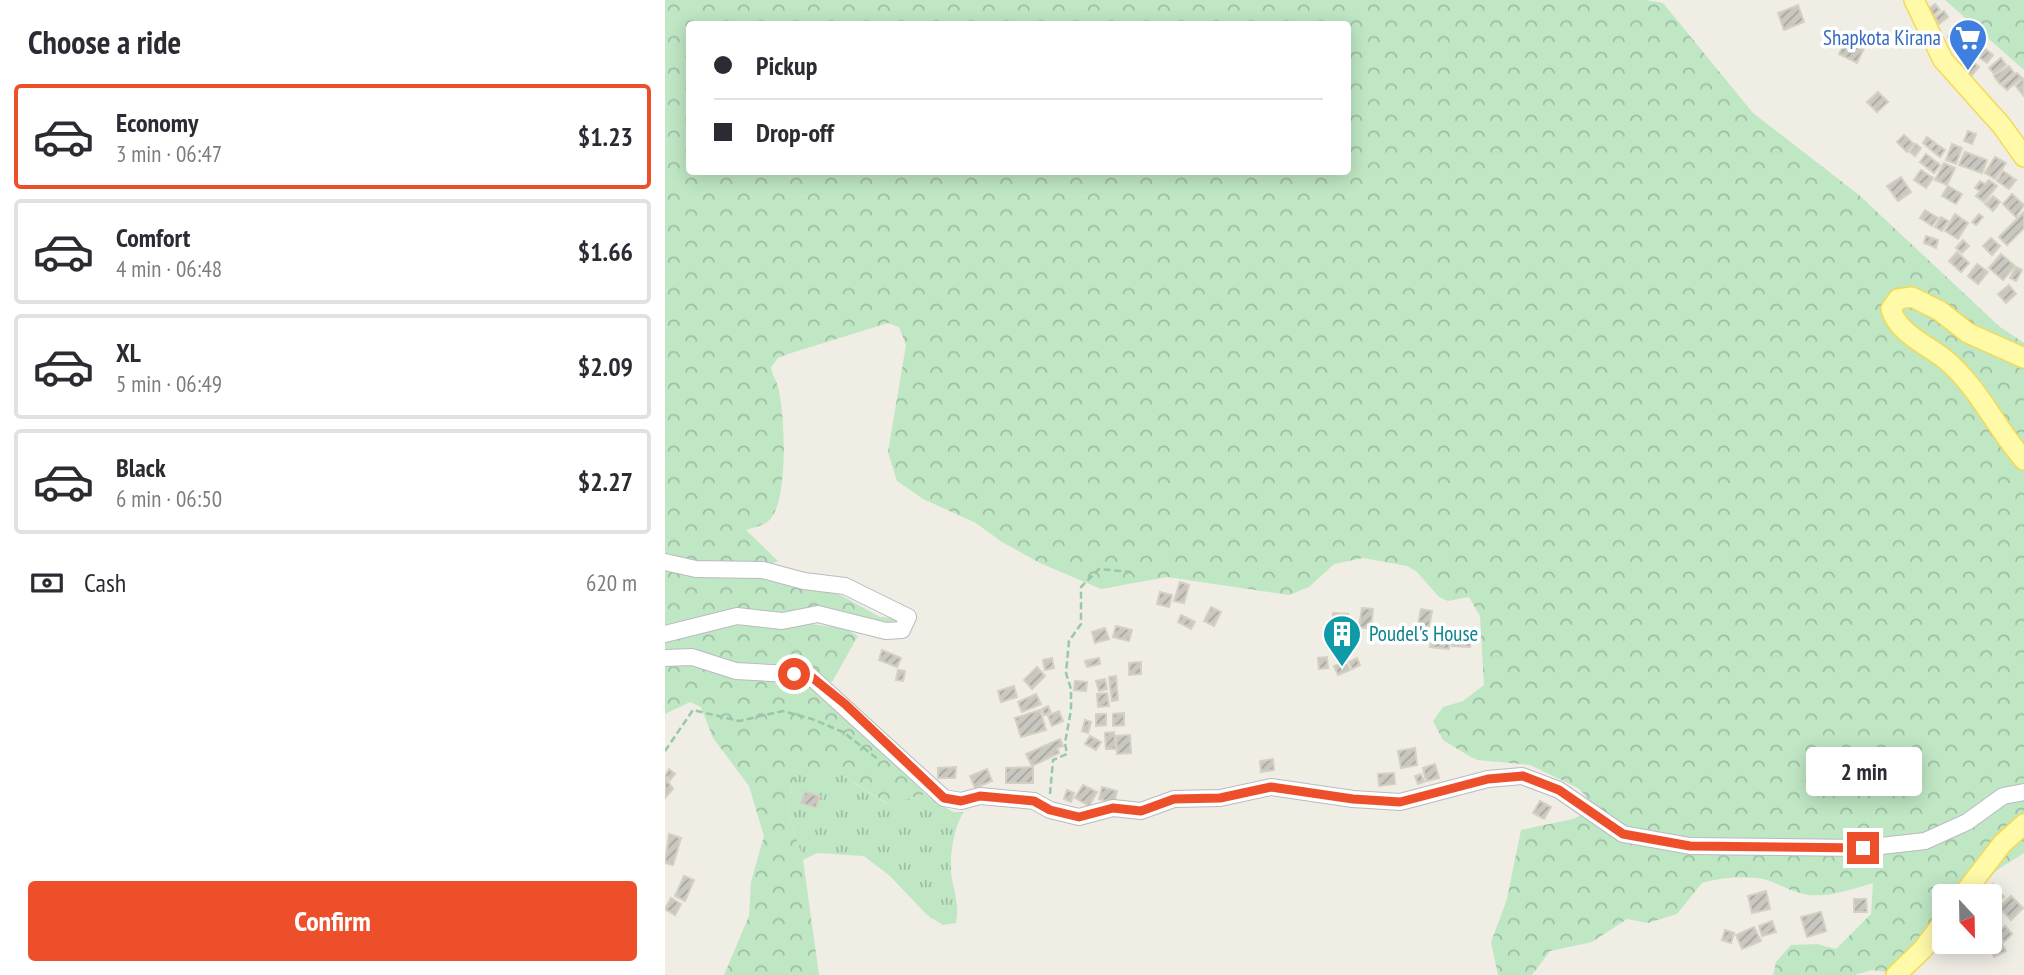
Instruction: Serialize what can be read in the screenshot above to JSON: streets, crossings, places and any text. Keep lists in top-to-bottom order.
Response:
{
  "places": {
    "supermarket": ["Shapkota Kirana"],
    "building": ["Poudel's House"]
  },
  "north": "bottom",
  "page": {
    "heading": "Choose a ride",
    "banner": ["Pickup", "Drop-off"],
    "list": [
      {
        "name": "Economy",
        "note": "3 min · 06:47",
        "value": "$1.23"
      },
      {
        "name": "Comfort",
        "note": "4 min · 06:48",
        "value": "$1.66"
      },
      {
        "name": "XL",
        "note": "5 min · 06:49",
        "value": "$2.09"
      },
      {
        "name": "Black",
        "note": "6 min · 06:50",
        "value": "$2.27"
      }
    ],
    "pay": ["Cash", "620 m"],
    "bubble": "2 min",
    "buttons": "Confirm"
  }
}
